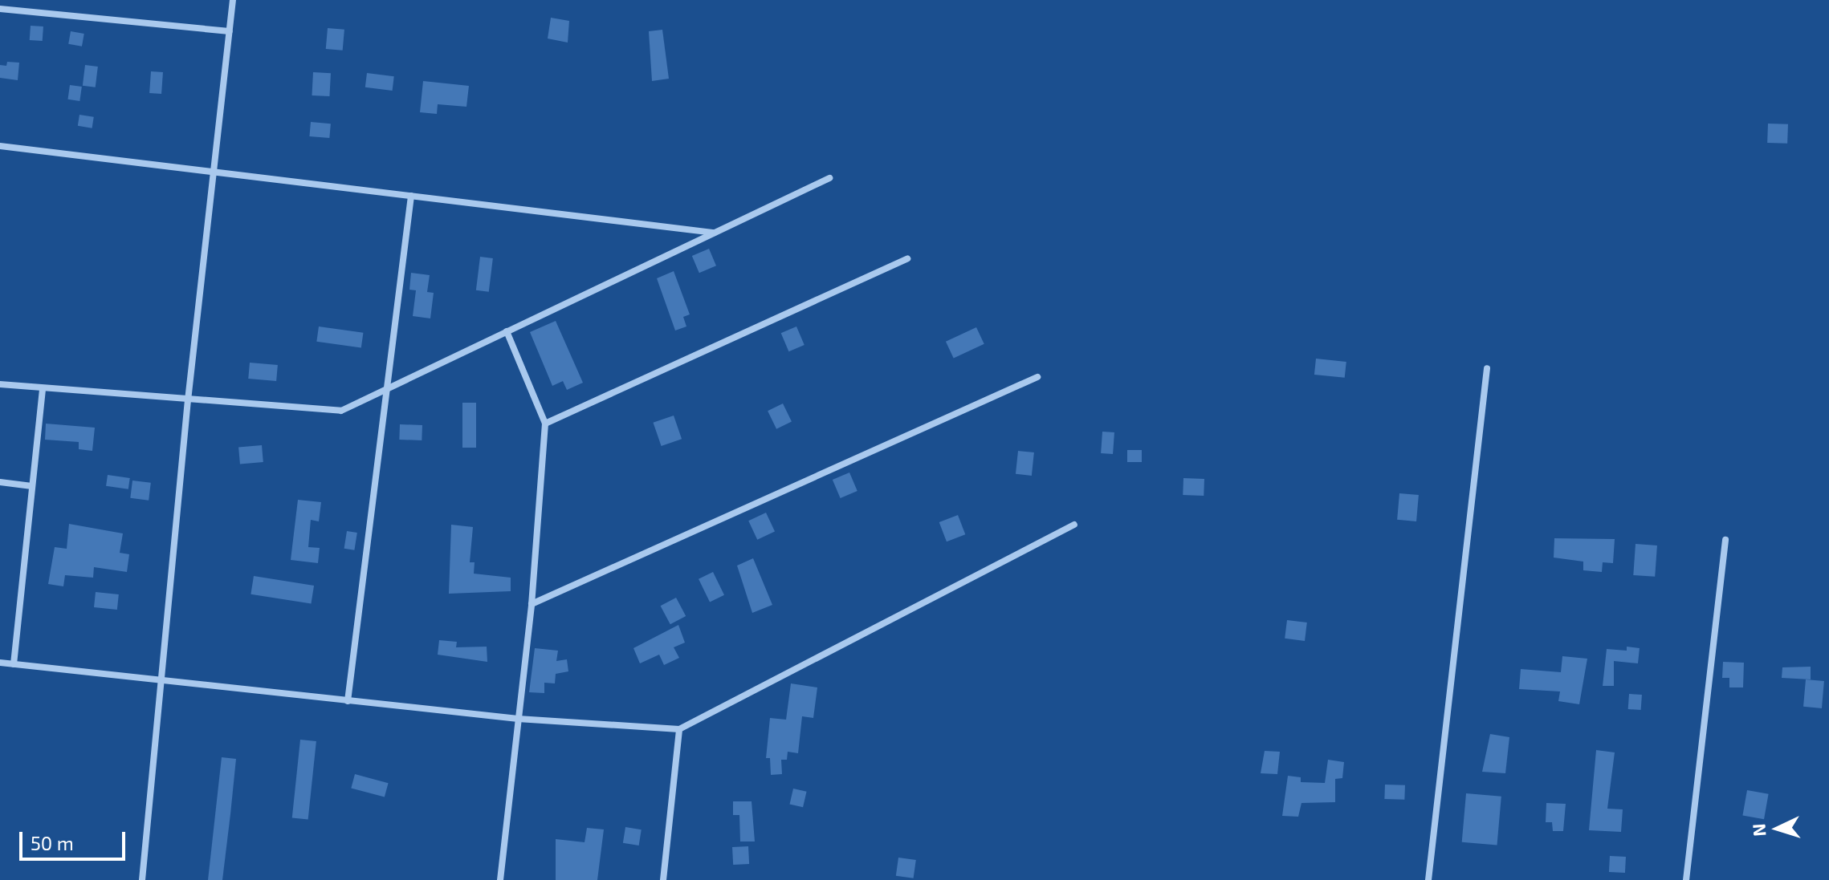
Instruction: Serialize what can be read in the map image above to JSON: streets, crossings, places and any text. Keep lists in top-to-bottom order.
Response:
{
  "scale_bar": "50 m",
  "north": "left"
}
